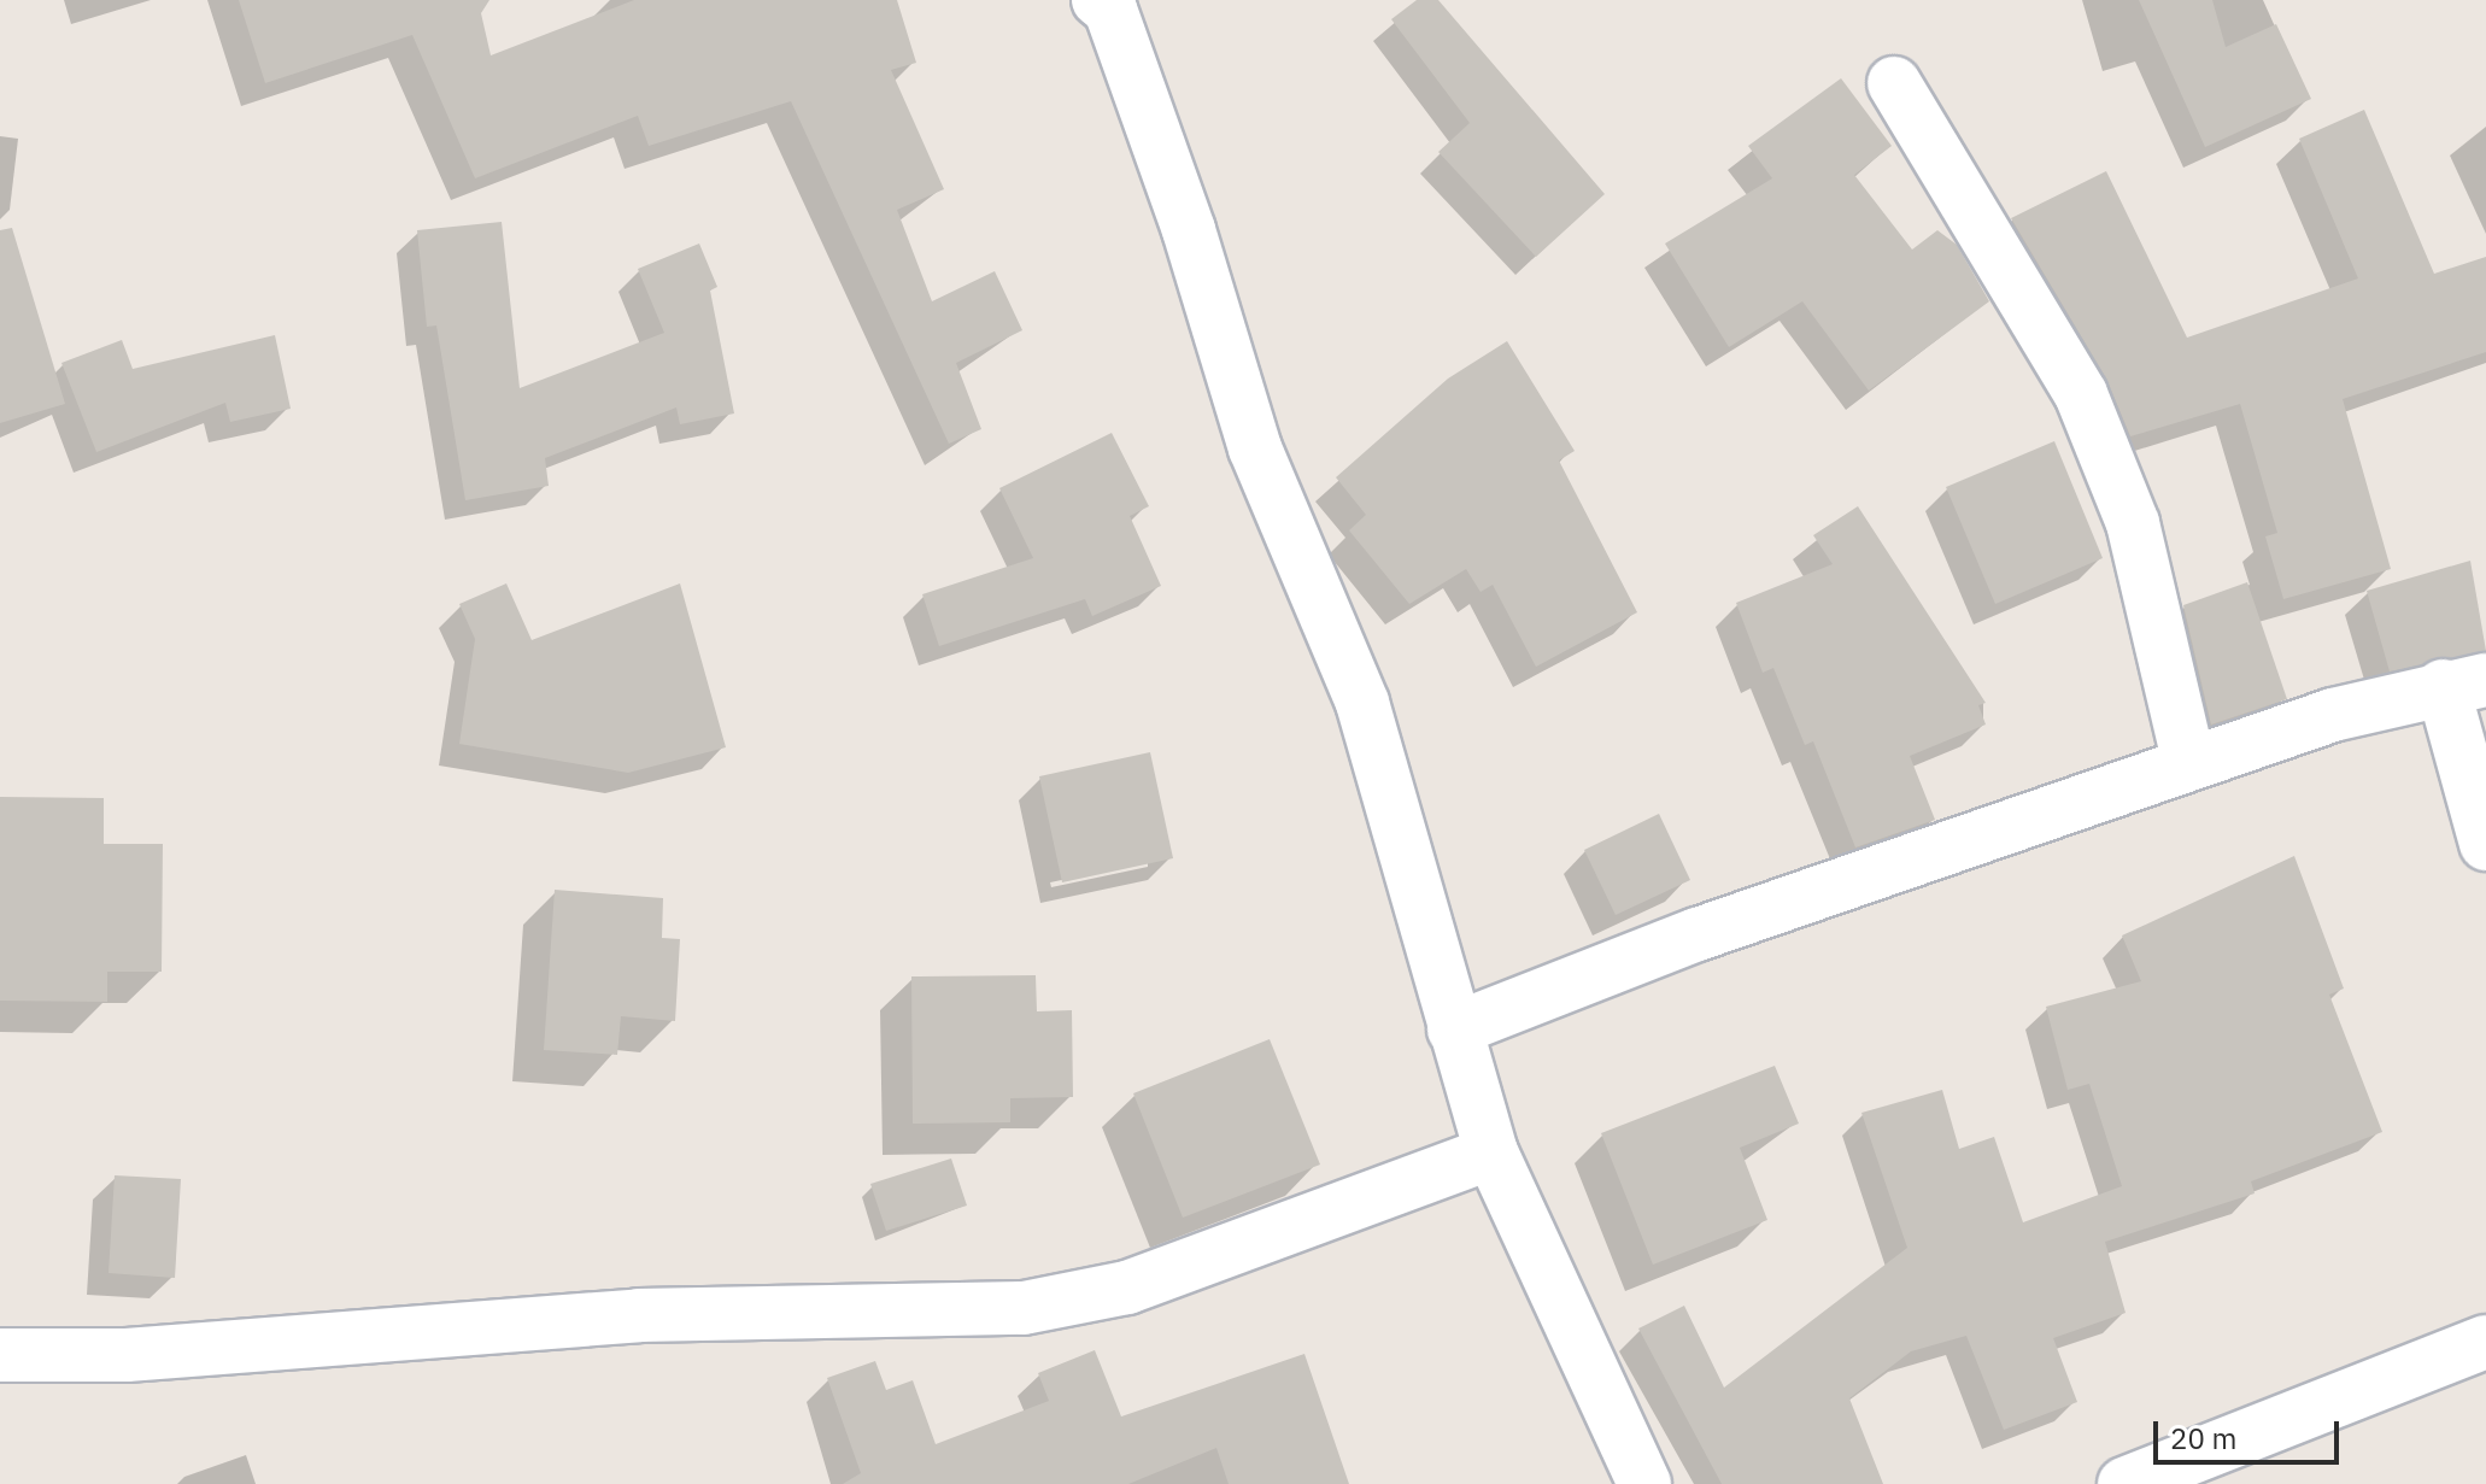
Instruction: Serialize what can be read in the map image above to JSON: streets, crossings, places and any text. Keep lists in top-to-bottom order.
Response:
{
  "scale_bar": "20 m"
}
